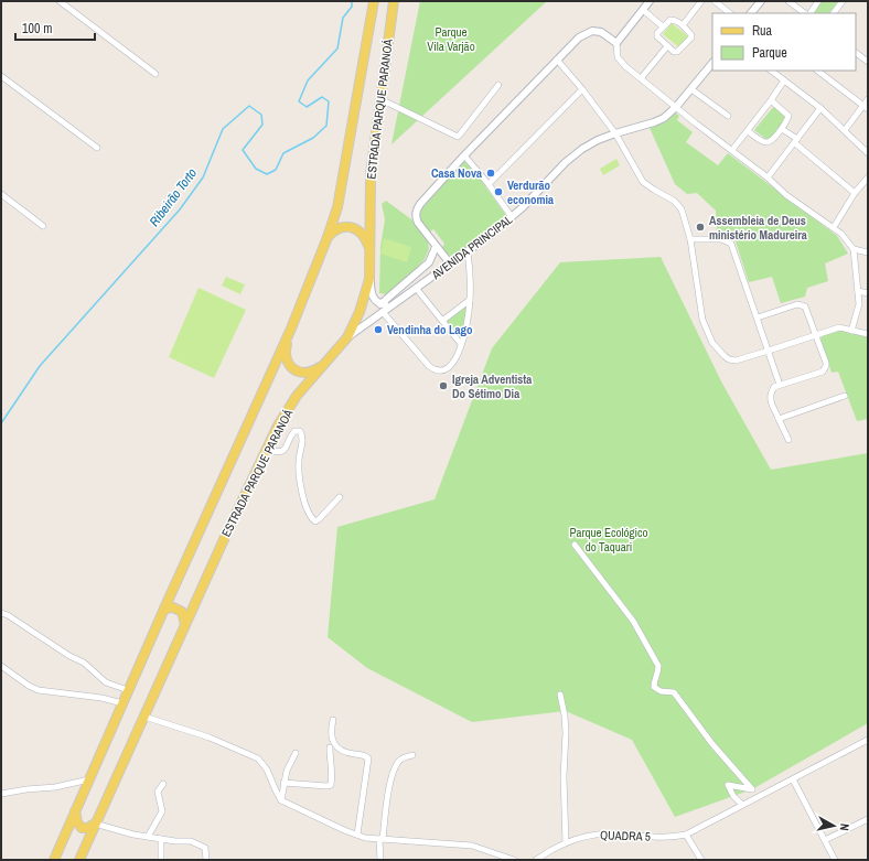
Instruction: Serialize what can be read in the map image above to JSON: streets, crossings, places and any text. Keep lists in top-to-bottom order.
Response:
{
  "streets": {
    "main road": ["ESTRADA PARQUE PARANOÁ"],
    "street": ["AVENIDA PRINCIPAL", "QUADRA 5"]
  },
  "crossings": [
    ["ESTRADA PARQUE PARANOÁ", "AVENIDA PRINCIPAL"]
  ],
  "water": ["Ribeirão Torto"],
  "parks": ["Parque Vila Varjão", "Parque Ecológico do Taquari"],
  "places": [
    "Casa Nova",
    "Verdurão economia",
    "Assembleia de Deus ministério Madureira",
    "Vendinha do Lago",
    "Igreja Adventista Do Sétimo Dia"
  ],
  "legend": ["Rua", "Parque"],
  "scale_bar": "100 m",
  "north": "right"
}
